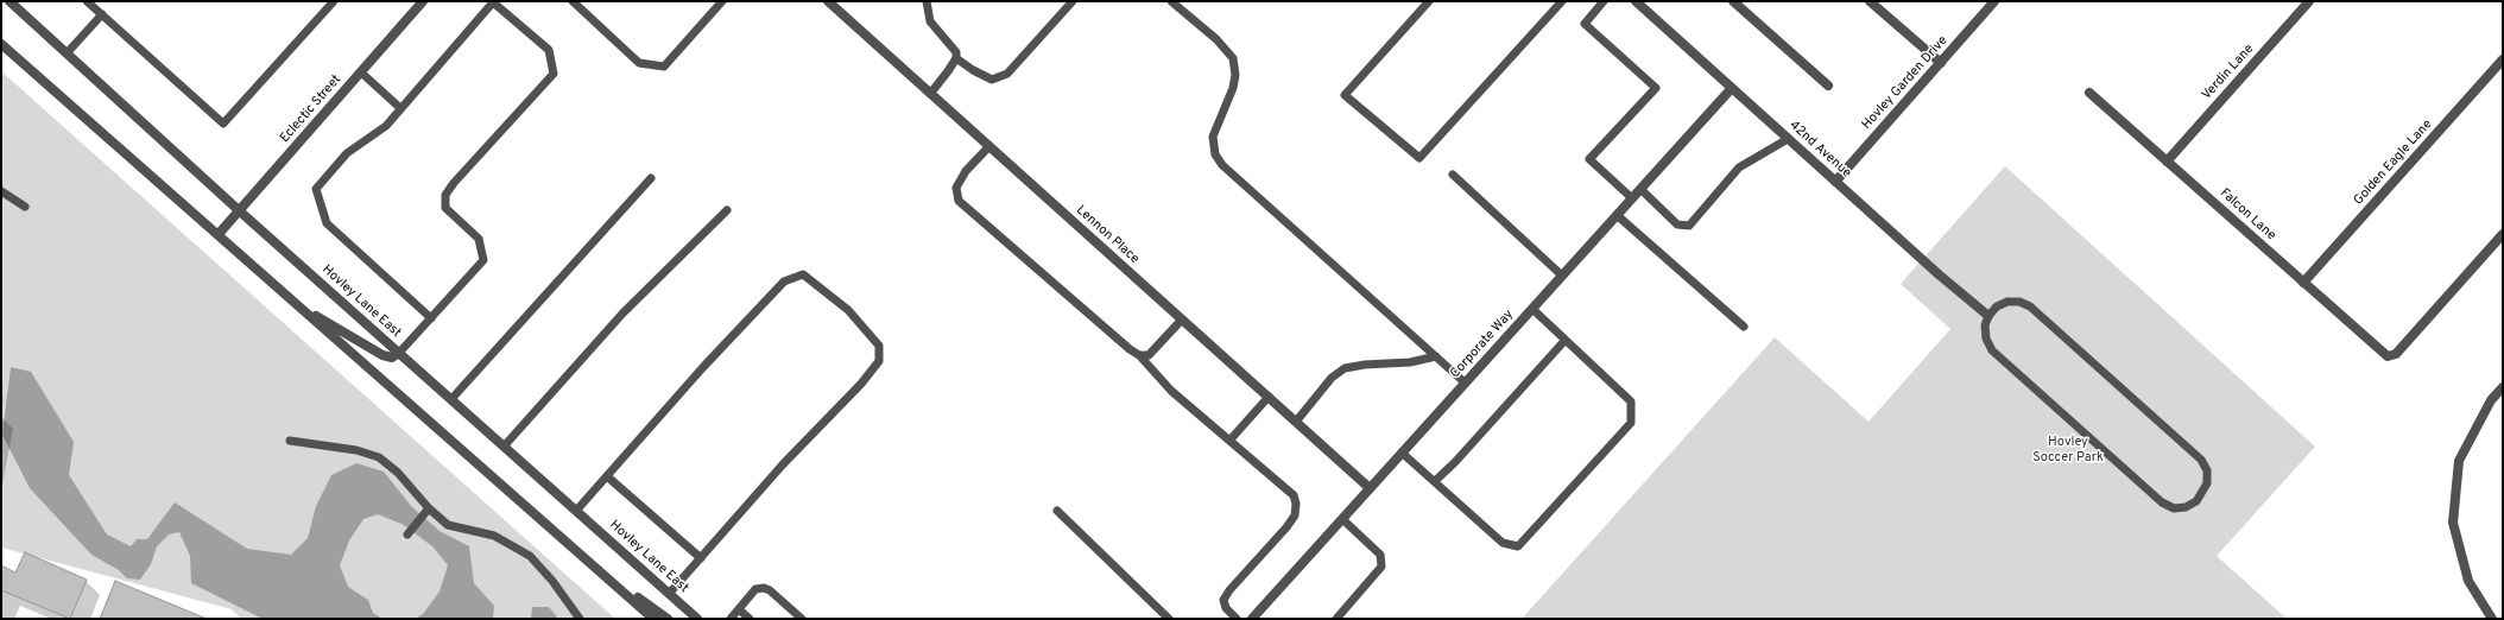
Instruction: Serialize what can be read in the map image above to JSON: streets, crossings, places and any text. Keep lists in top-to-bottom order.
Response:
{
  "streets": {
    "street": [
      "Verdin Lane",
      "Hovley Garden Drive",
      "Eclectic Street",
      "42nd Avenue",
      "Golden Eagle Lane",
      "Falcon Lane",
      "Lennon Place",
      "Hovley Lane East",
      "Corporate Way"
    ]
  },
  "crossings": [
    ["Verdin Lane", "Falcon Lane"],
    ["Hovley Garden Drive", "42nd Avenue"],
    ["Eclectic Street", "Hovley Lane East"],
    ["42nd Avenue", "Corporate Way"],
    ["Golden Eagle Lane", "Falcon Lane"],
    ["Lennon Place", "Corporate Way"]
  ],
  "parks": ["Hovley Soccer Park"]
}
